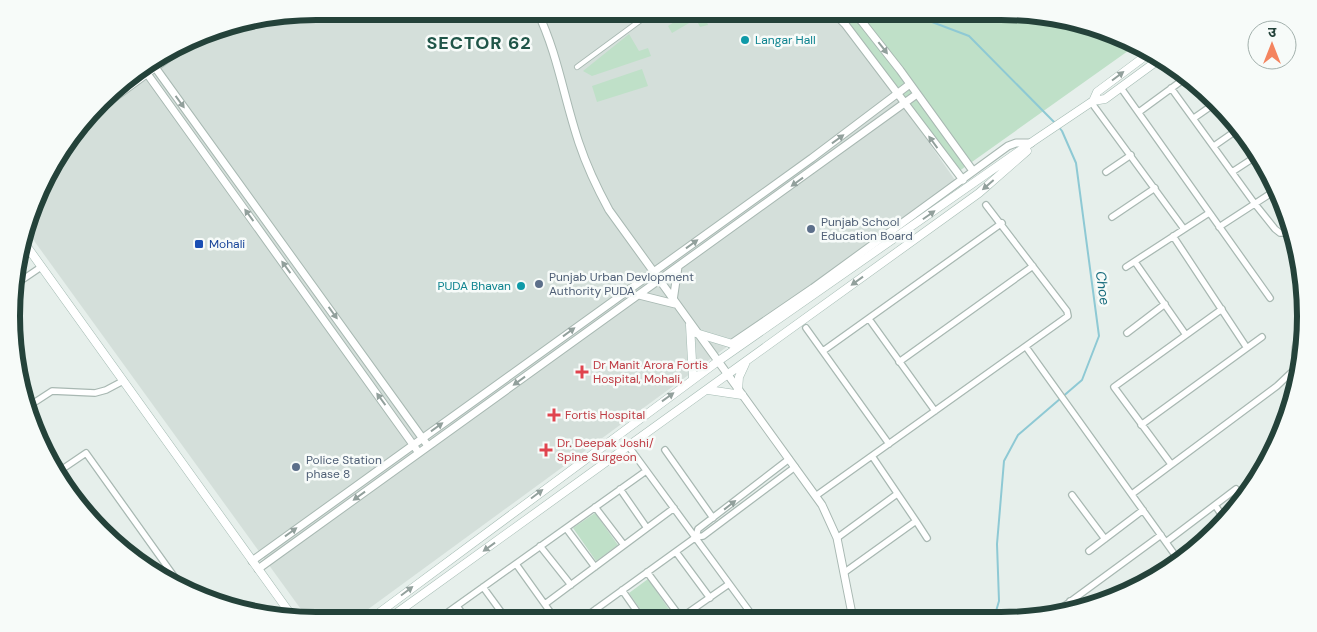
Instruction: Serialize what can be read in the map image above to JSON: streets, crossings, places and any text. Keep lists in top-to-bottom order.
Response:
{
  "districts": ["SECTOR 62"],
  "water": ["Choe"],
  "places": {
    "other": [
      "Langar Hall",
      "Punjab School Education Board",
      "Punjab Urban Devlopment Authority PUDA",
      "PUDA Bhavan",
      "Police Station phase 8"
    ],
    "transit": ["Mohali"],
    "health": ["Dr Manit Arora Fortis Hospital, Mohali,", "Fortis Hospital", "Dr. Deepak Joshi/ Spine Surgeon"]
  },
  "north": "top"
}
